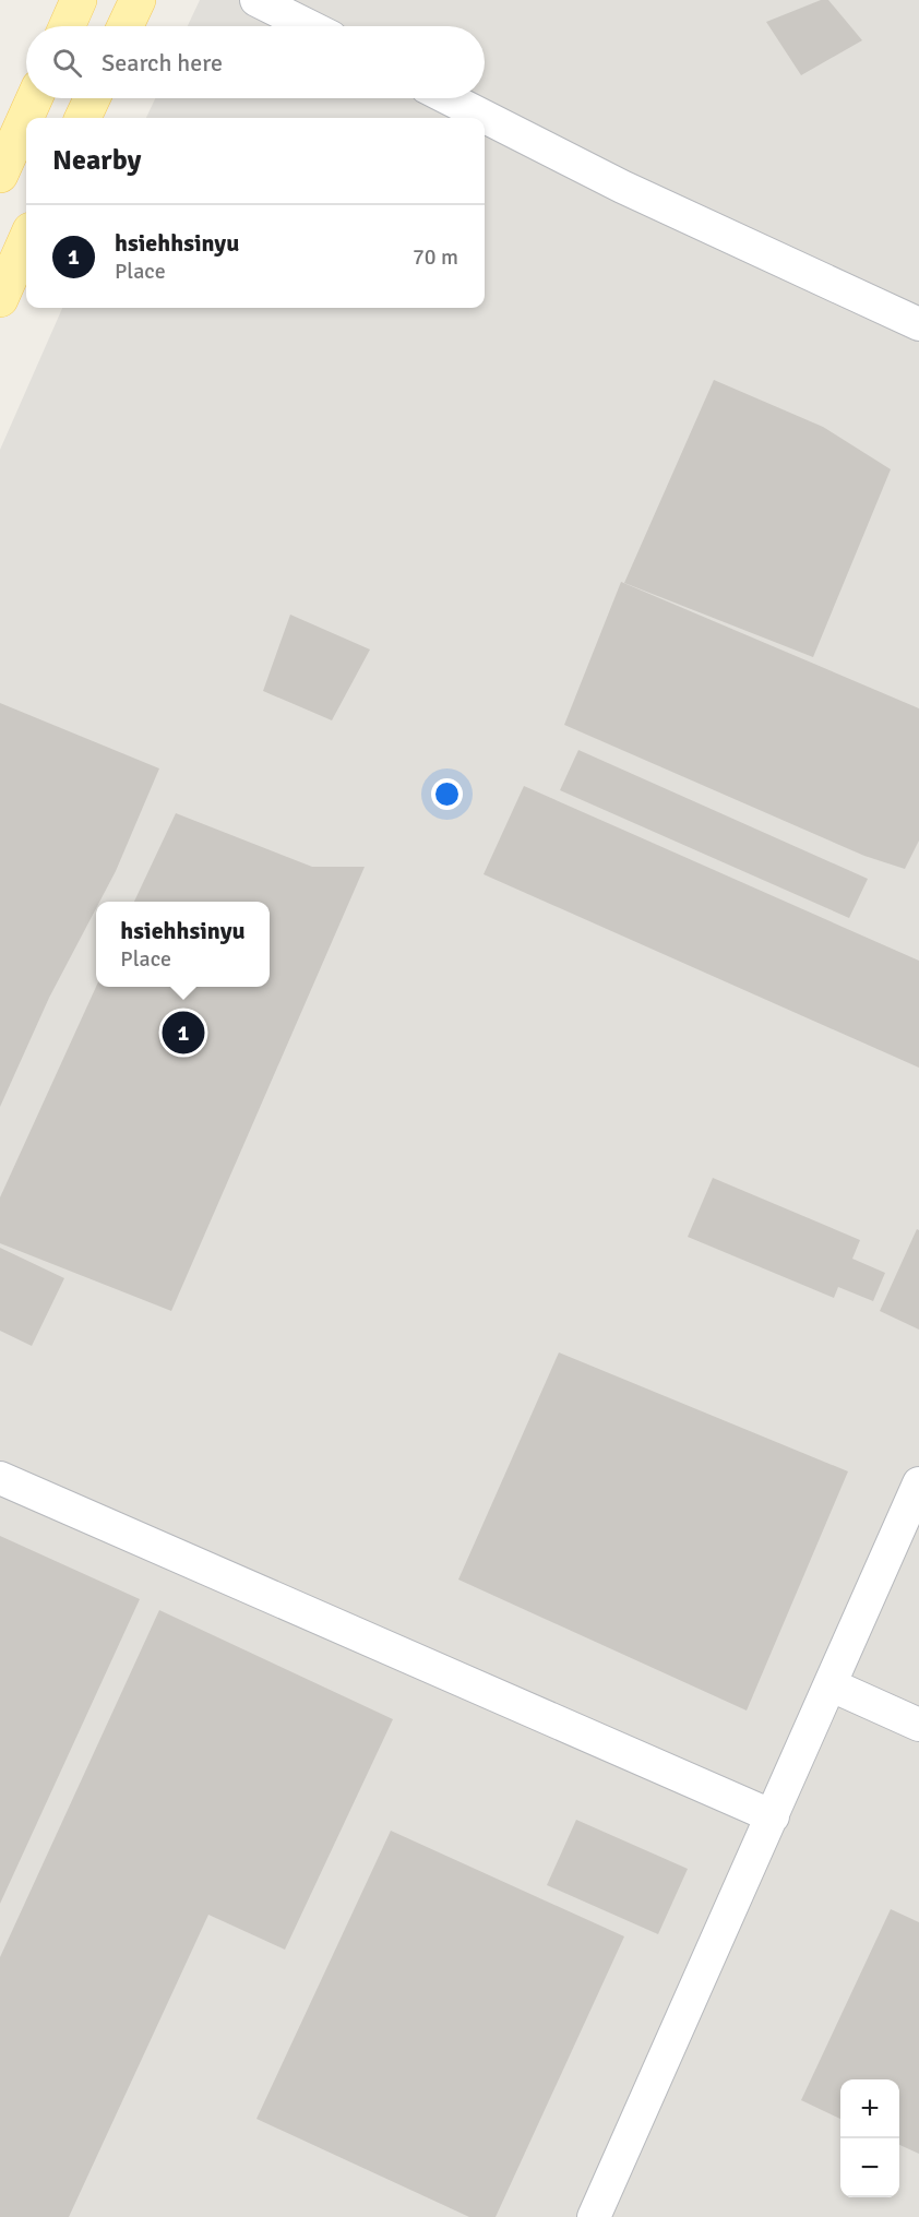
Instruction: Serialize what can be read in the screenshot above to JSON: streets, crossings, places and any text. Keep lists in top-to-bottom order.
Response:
{
  "page": {
    "search": "Search here",
    "heading": "Nearby",
    "list": [
      {
        "mark": "1",
        "name": "hsiehhsinyu",
        "note": "Place",
        "value": "70 m"
      }
    ],
    "popup": ["hsiehhsinyu", "Place"],
    "pins": "1",
    "map_buttons": ["+", "−"]
  }
}
